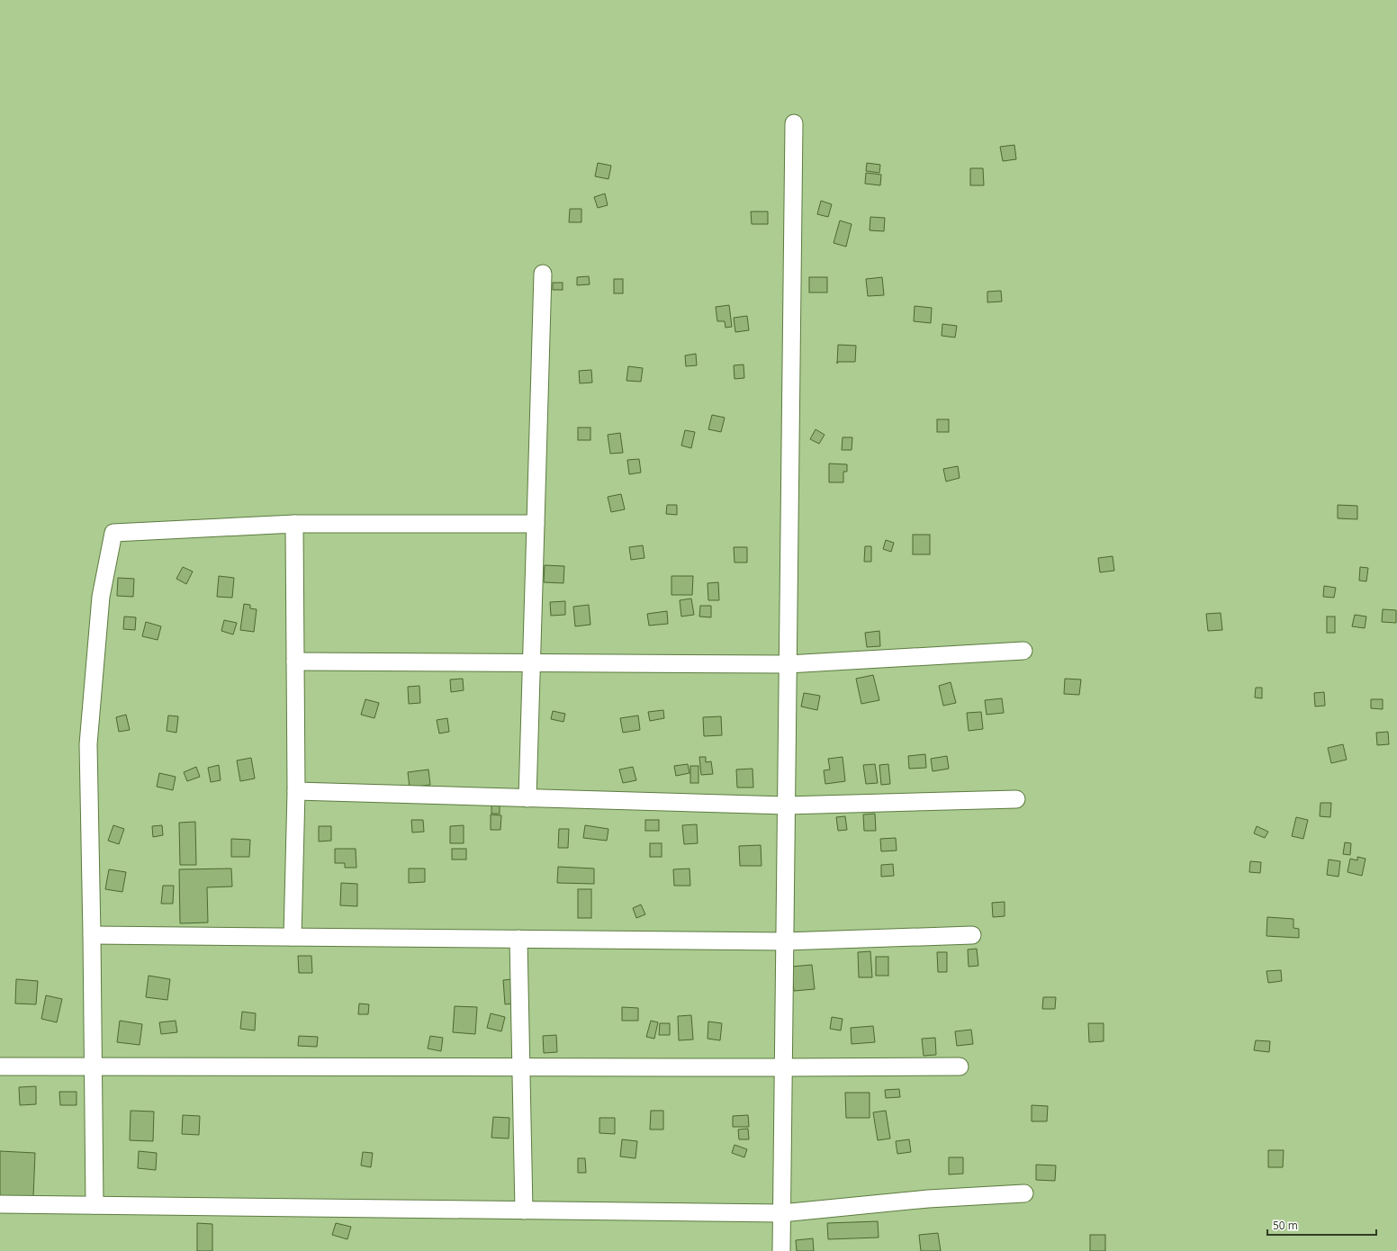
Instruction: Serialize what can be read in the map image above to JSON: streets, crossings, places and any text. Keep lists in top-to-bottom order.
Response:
{
  "scale_bar": "50 m"
}
